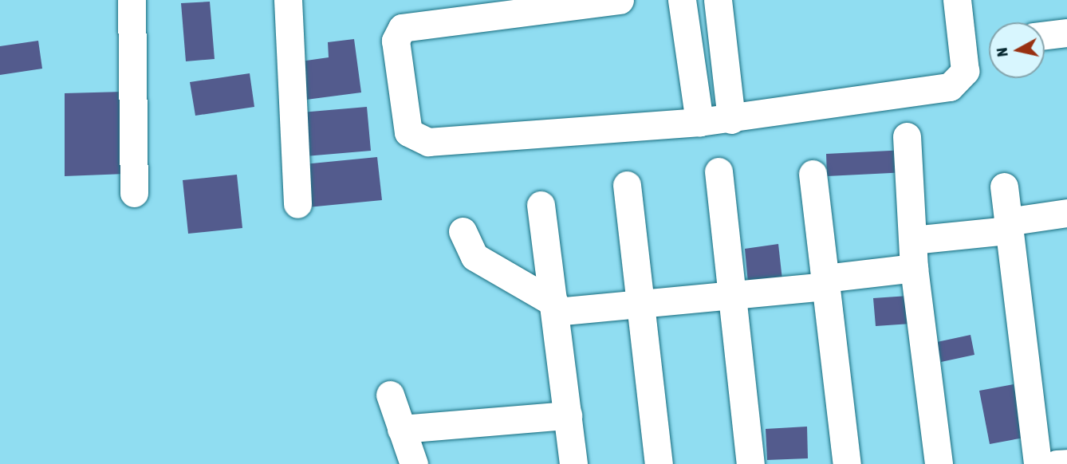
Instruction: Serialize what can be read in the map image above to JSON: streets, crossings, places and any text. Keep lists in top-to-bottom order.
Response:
{
  "north": "left"
}
